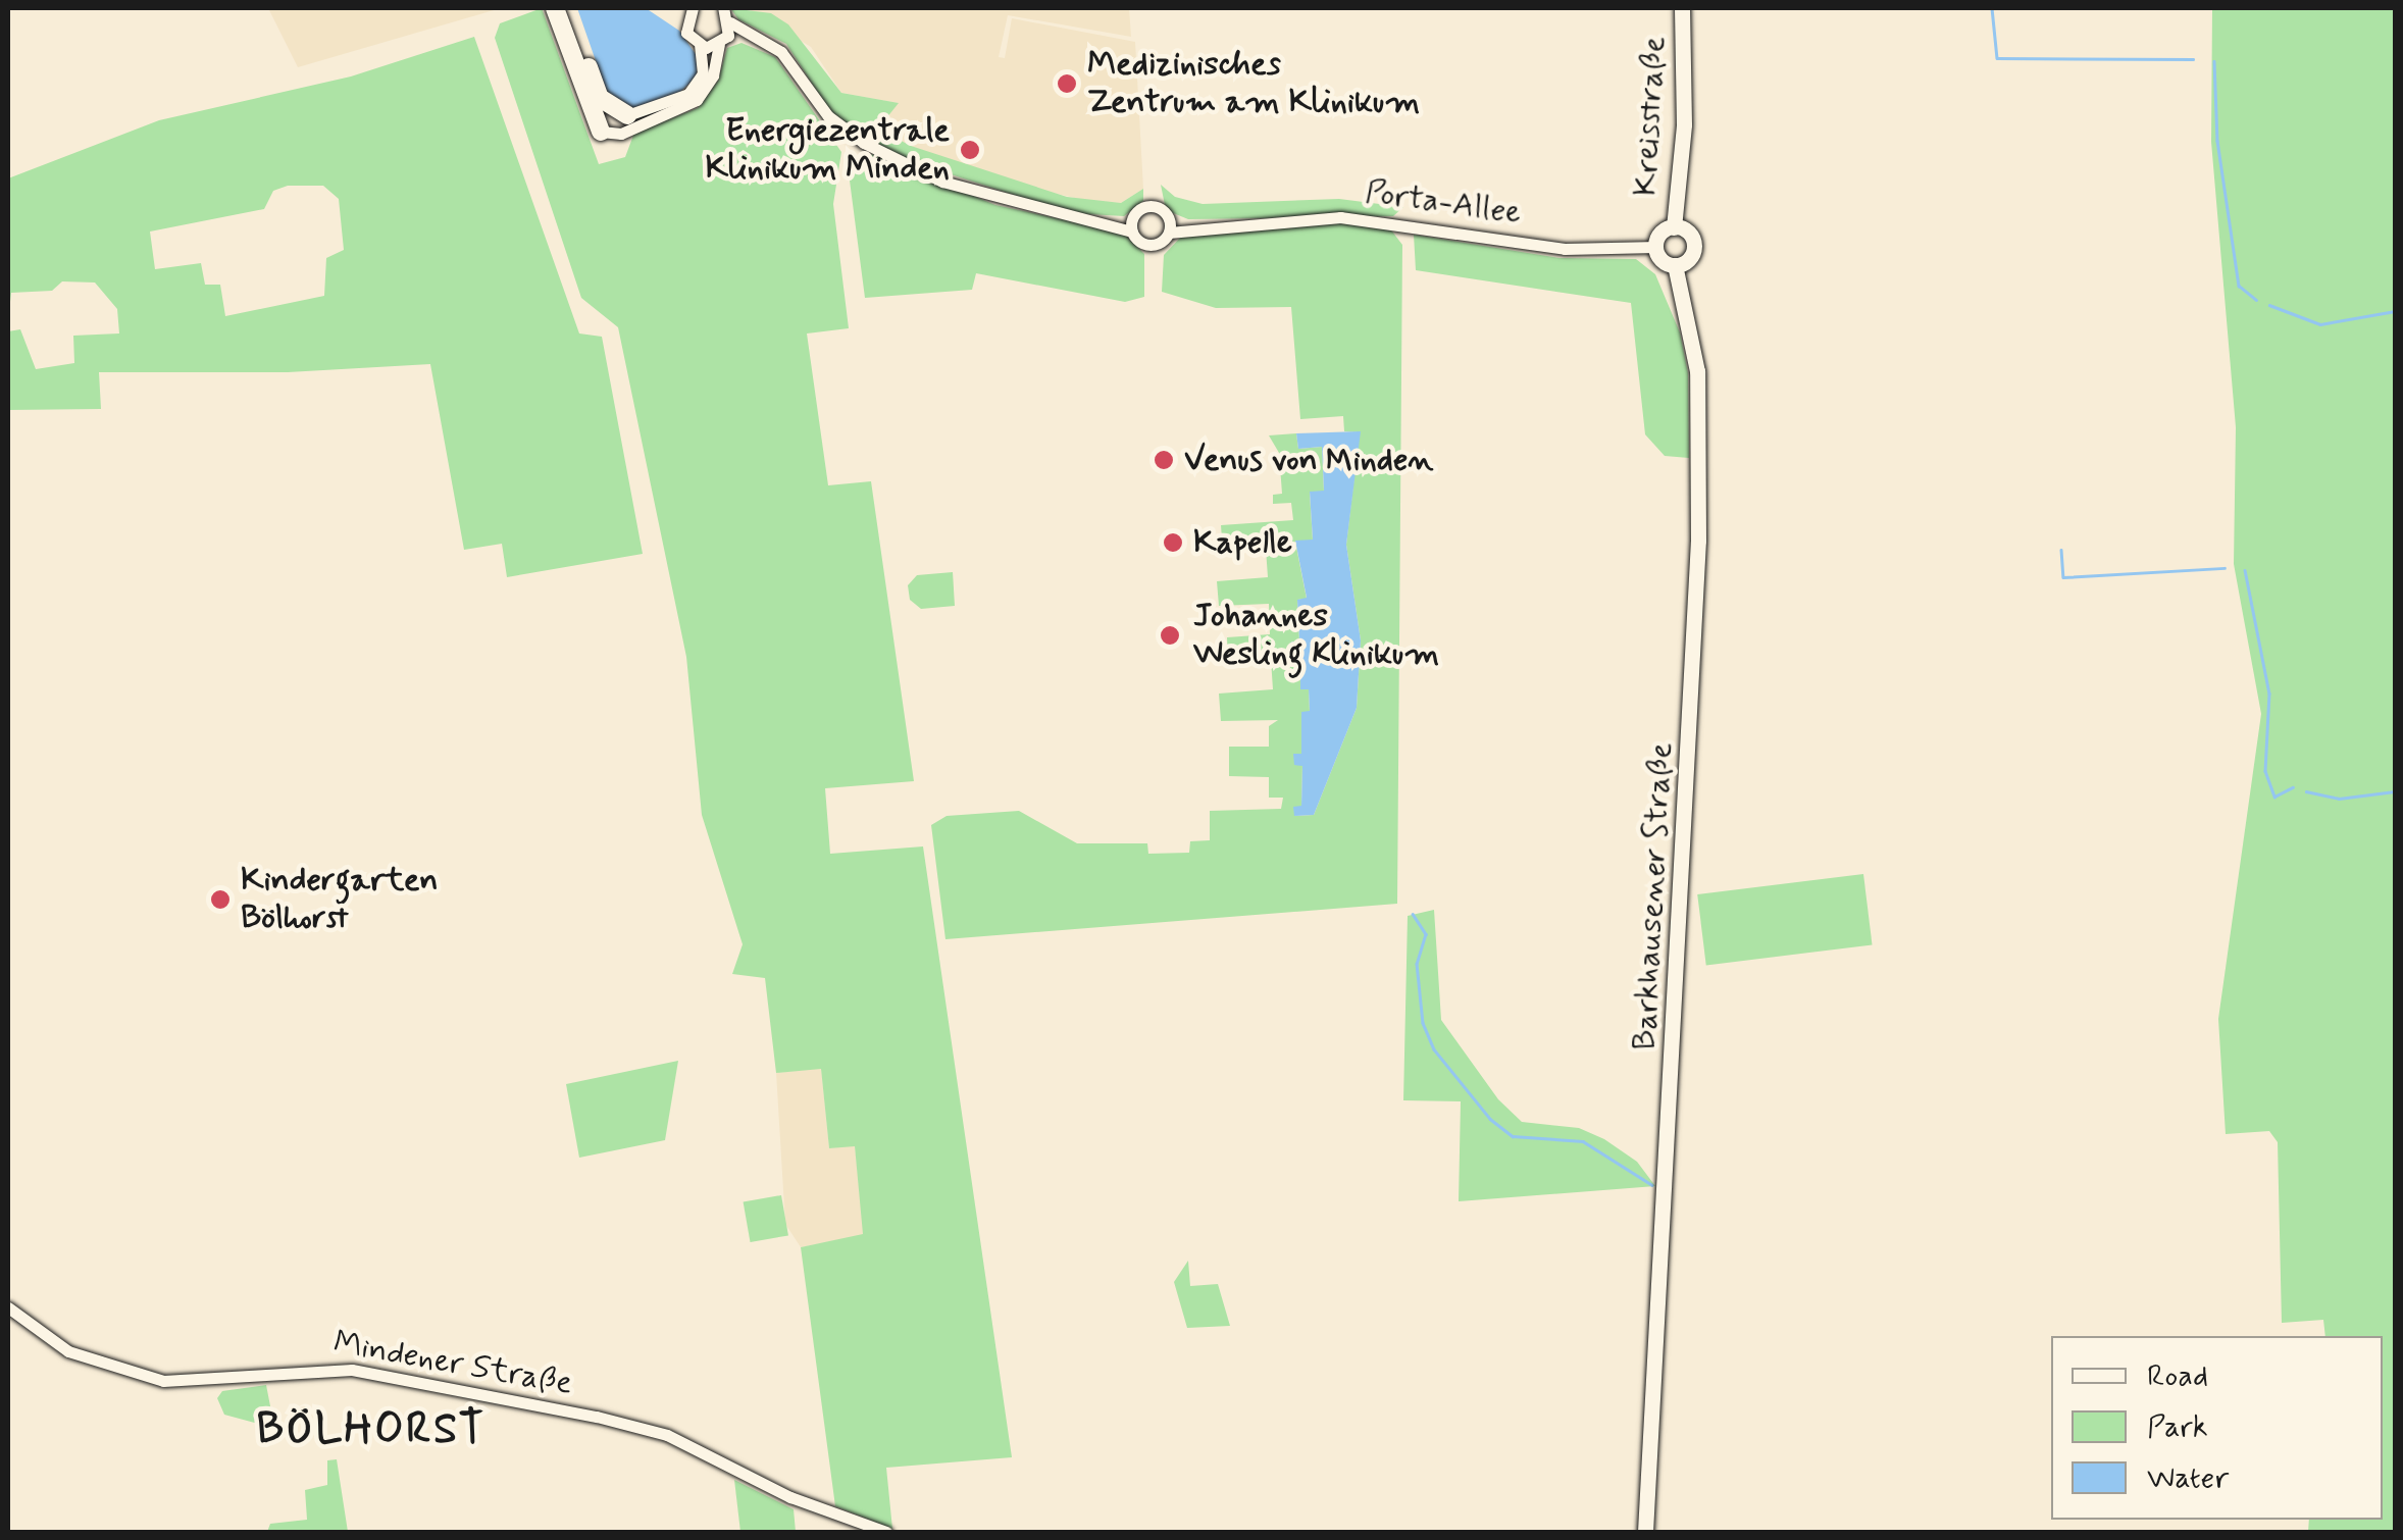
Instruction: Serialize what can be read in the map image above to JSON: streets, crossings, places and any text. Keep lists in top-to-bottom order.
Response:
{
  "streets": {
    "main road": ["Kreisstraße", "Barkhausener Straße"],
    "street": ["Porta-Allee", "Mindener Straße"]
  },
  "crossings": [
    ["Kreisstraße", "Porta-Allee"],
    ["Kreisstraße", "Barkhausener Straße"],
    ["Porta-Allee", "Barkhausener Straße"]
  ],
  "districts": ["BÖLHORST"],
  "places": [
    "Medizinisches Zentrum am Klinikum",
    "Energiezentrale Klinikum Minden",
    "Venus von Minden",
    "Kapelle",
    "Johannes Wesling Klinikum",
    "Kindergarten Bölhorst"
  ],
  "legend": ["Road", "Park", "Water"]
}
